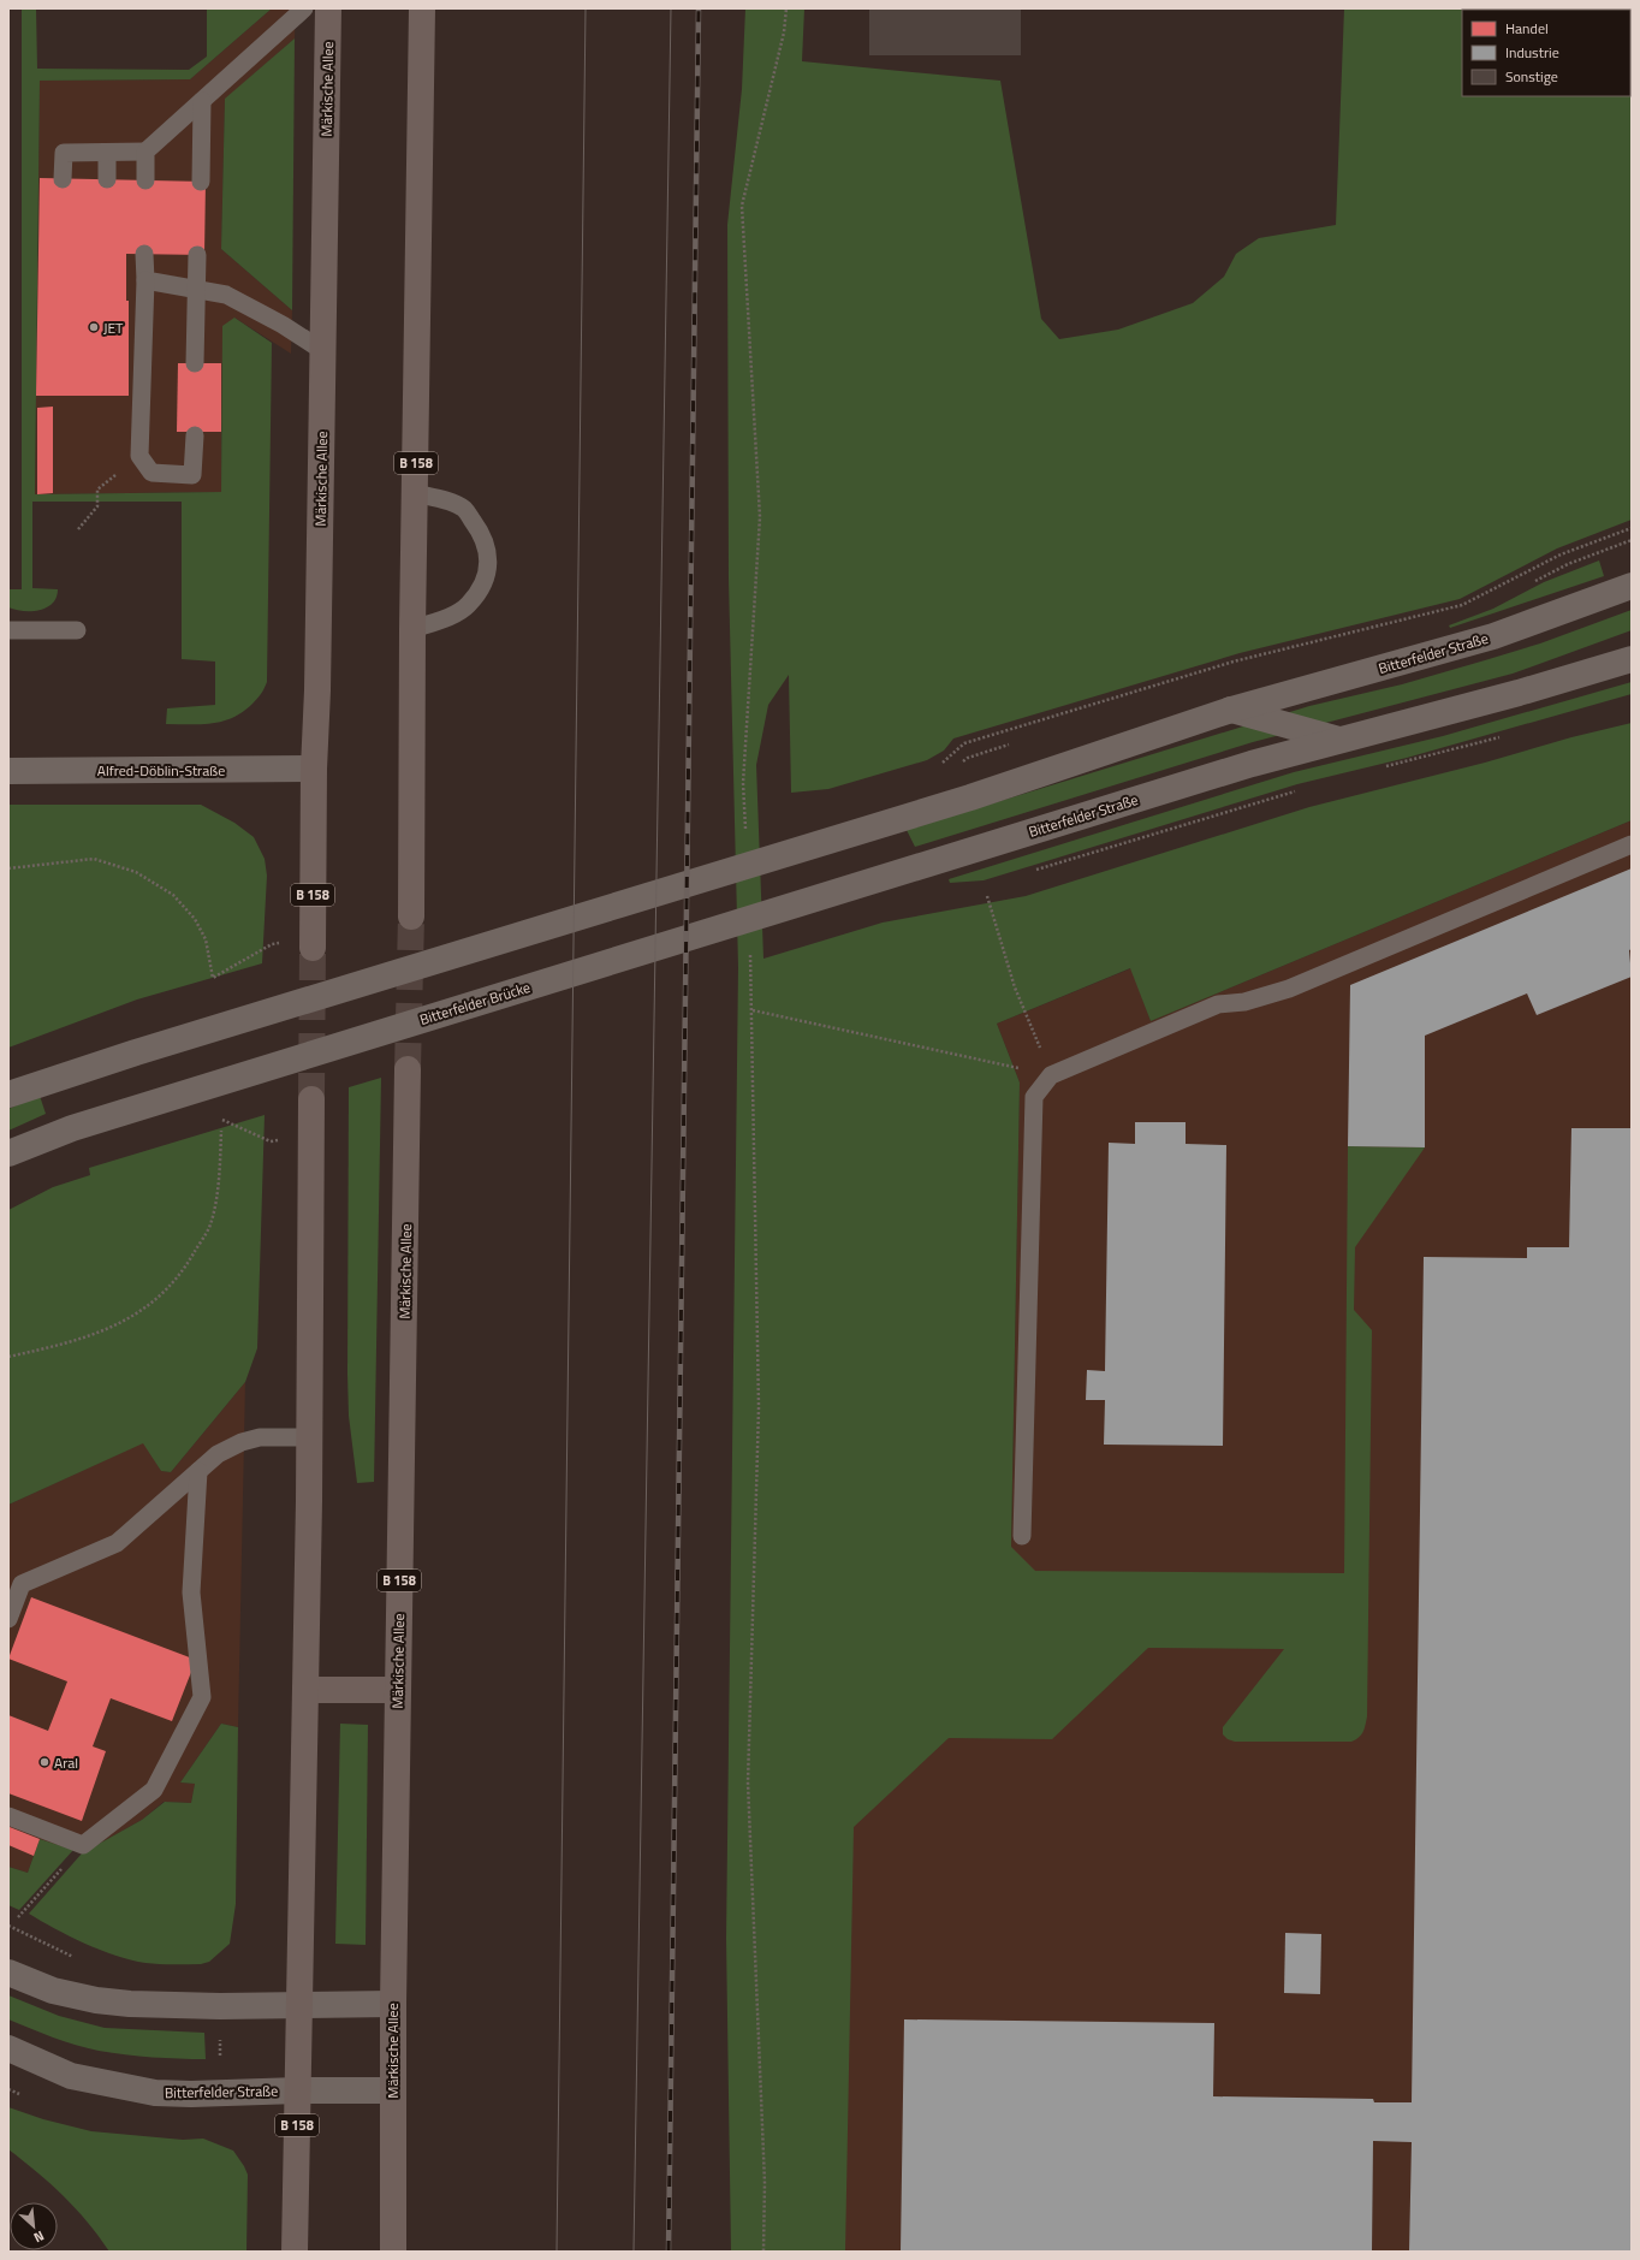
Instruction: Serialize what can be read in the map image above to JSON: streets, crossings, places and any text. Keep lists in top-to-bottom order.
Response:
{
  "streets": {
    "main road": [
      "Märkische Allee",
      "B 158",
      "Bitterfelder Straße",
      "Alfred-Döblin-Straße",
      "Bitterfelder Brücke"
    ]
  },
  "crossings": [
    ["Märkische Allee", "Bitterfelder Straße"],
    ["Märkische Allee", "Alfred-Döblin-Straße"],
    ["B 158", "Bitterfelder Straße"],
    ["Bitterfelder Straße", "Bitterfelder Brücke"]
  ],
  "places": ["JET", "Aral"],
  "legend": ["Handel", "Industrie", "Sonstige"],
  "north": "bottom right"
}
